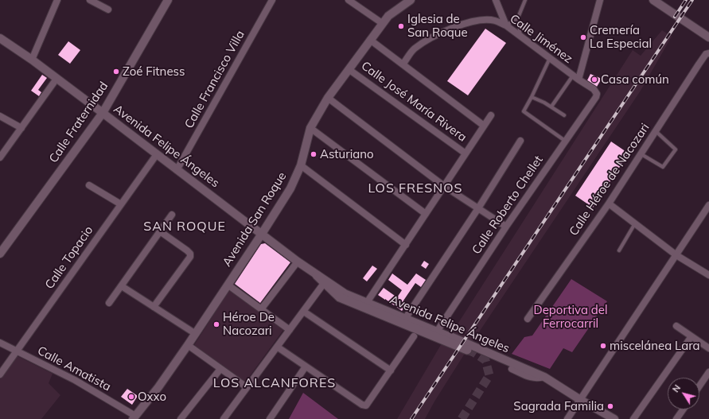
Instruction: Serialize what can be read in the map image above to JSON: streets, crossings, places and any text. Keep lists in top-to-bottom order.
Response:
{
  "streets": {
    "main road": ["Avenida Felipe Ángeles"],
    "street": [
      "Calle Jiménez",
      "Calle Francisco Villa",
      "Calle José María Rivera",
      "Calle Fraternidad",
      "Calle Héroe de Nacozari",
      "Calle Roberto Chellet",
      "Avenida San Roque",
      "Calle Topacio",
      "Calle Amatista"
    ]
  },
  "crossings": [
    ["Calle Jiménez", "Calle Roberto Chellet"],
    ["Calle Francisco Villa", "Avenida Felipe Ángeles"],
    ["Calle José María Rivera", "Avenida San Roque"],
    ["Calle Fraternidad", "Avenida Felipe Ángeles"],
    ["Avenida Felipe Ángeles", "Avenida San Roque"],
    ["Avenida Felipe Ángeles", "Calle Topacio"],
    ["Avenida San Roque", "Calle Amatista"],
    ["Calle Topacio", "Calle Amatista"]
  ],
  "districts": ["LOS FRESNOS", "SAN ROQUE", "LOS ALCANFORES"],
  "parks": ["Deportiva del Ferrocarril"],
  "places": [
    "Iglesia de San Roque",
    "Cremería La Especial",
    "Zoé Fitness",
    "Casa común",
    "Asturiano",
    "Héroe De Nacozari",
    "miscelánea Lara",
    "Oxxo",
    "Sagrada Familia"
  ],
  "north": "top left"
}
